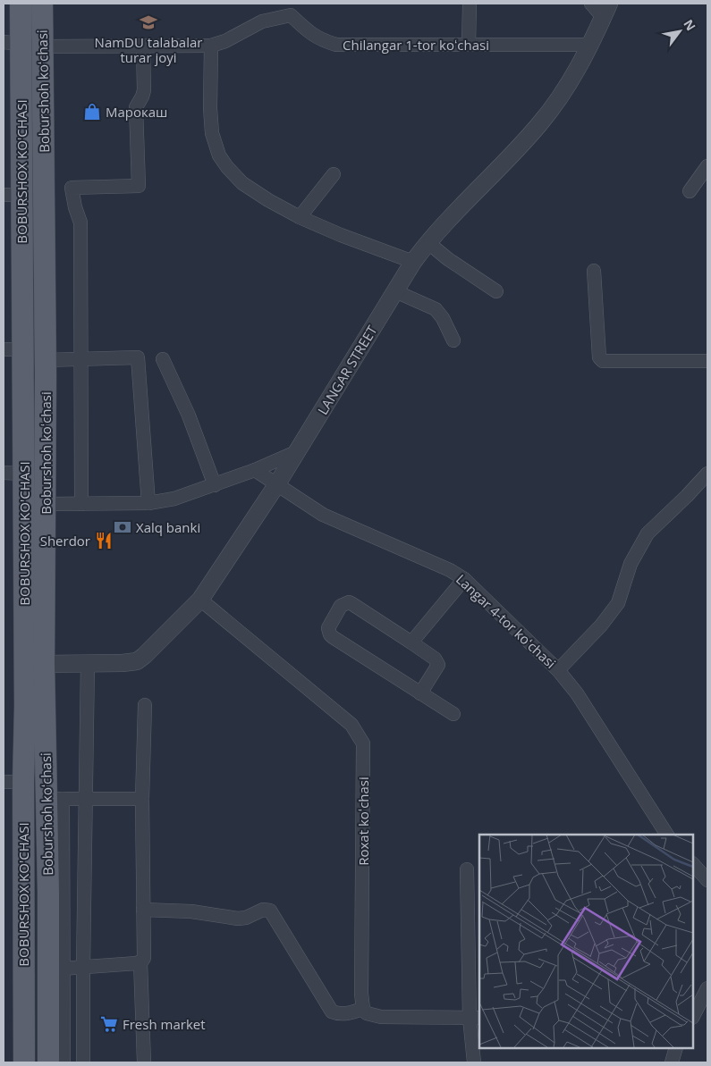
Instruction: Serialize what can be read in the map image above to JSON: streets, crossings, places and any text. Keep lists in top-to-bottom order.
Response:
{
  "streets": {
    "main road": ["Boburshoh koʻchasi", "BOBURSHOX KO'CHASI"],
    "street": [
      "Chilangar 1-tor koʻchasi",
      "LANGAR STREET",
      "Langar 4-tor koʻchasi",
      "Roxat koʻchasi"
    ]
  },
  "crossings": [
    ["Chilangar 1-tor koʻchasi", "Boburshoh koʻchasi"],
    ["Chilangar 1-tor koʻchasi", "BOBURSHOX KO'CHASI"],
    ["Chilangar 1-tor koʻchasi", "LANGAR STREET"],
    ["Boburshoh koʻchasi", "LANGAR STREET"],
    ["LANGAR STREET", "Langar 4-tor koʻchasi"],
    ["LANGAR STREET", "Roxat koʻchasi"]
  ],
  "places": {
    "school or university": ["NamDU talabalar turar joyi"],
    "shop": ["Марокаш"],
    "bank": ["Xalq banki"],
    "restaurant": ["Sherdor"],
    "supermarket": ["Fresh market"]
  },
  "north": "top right"
}
